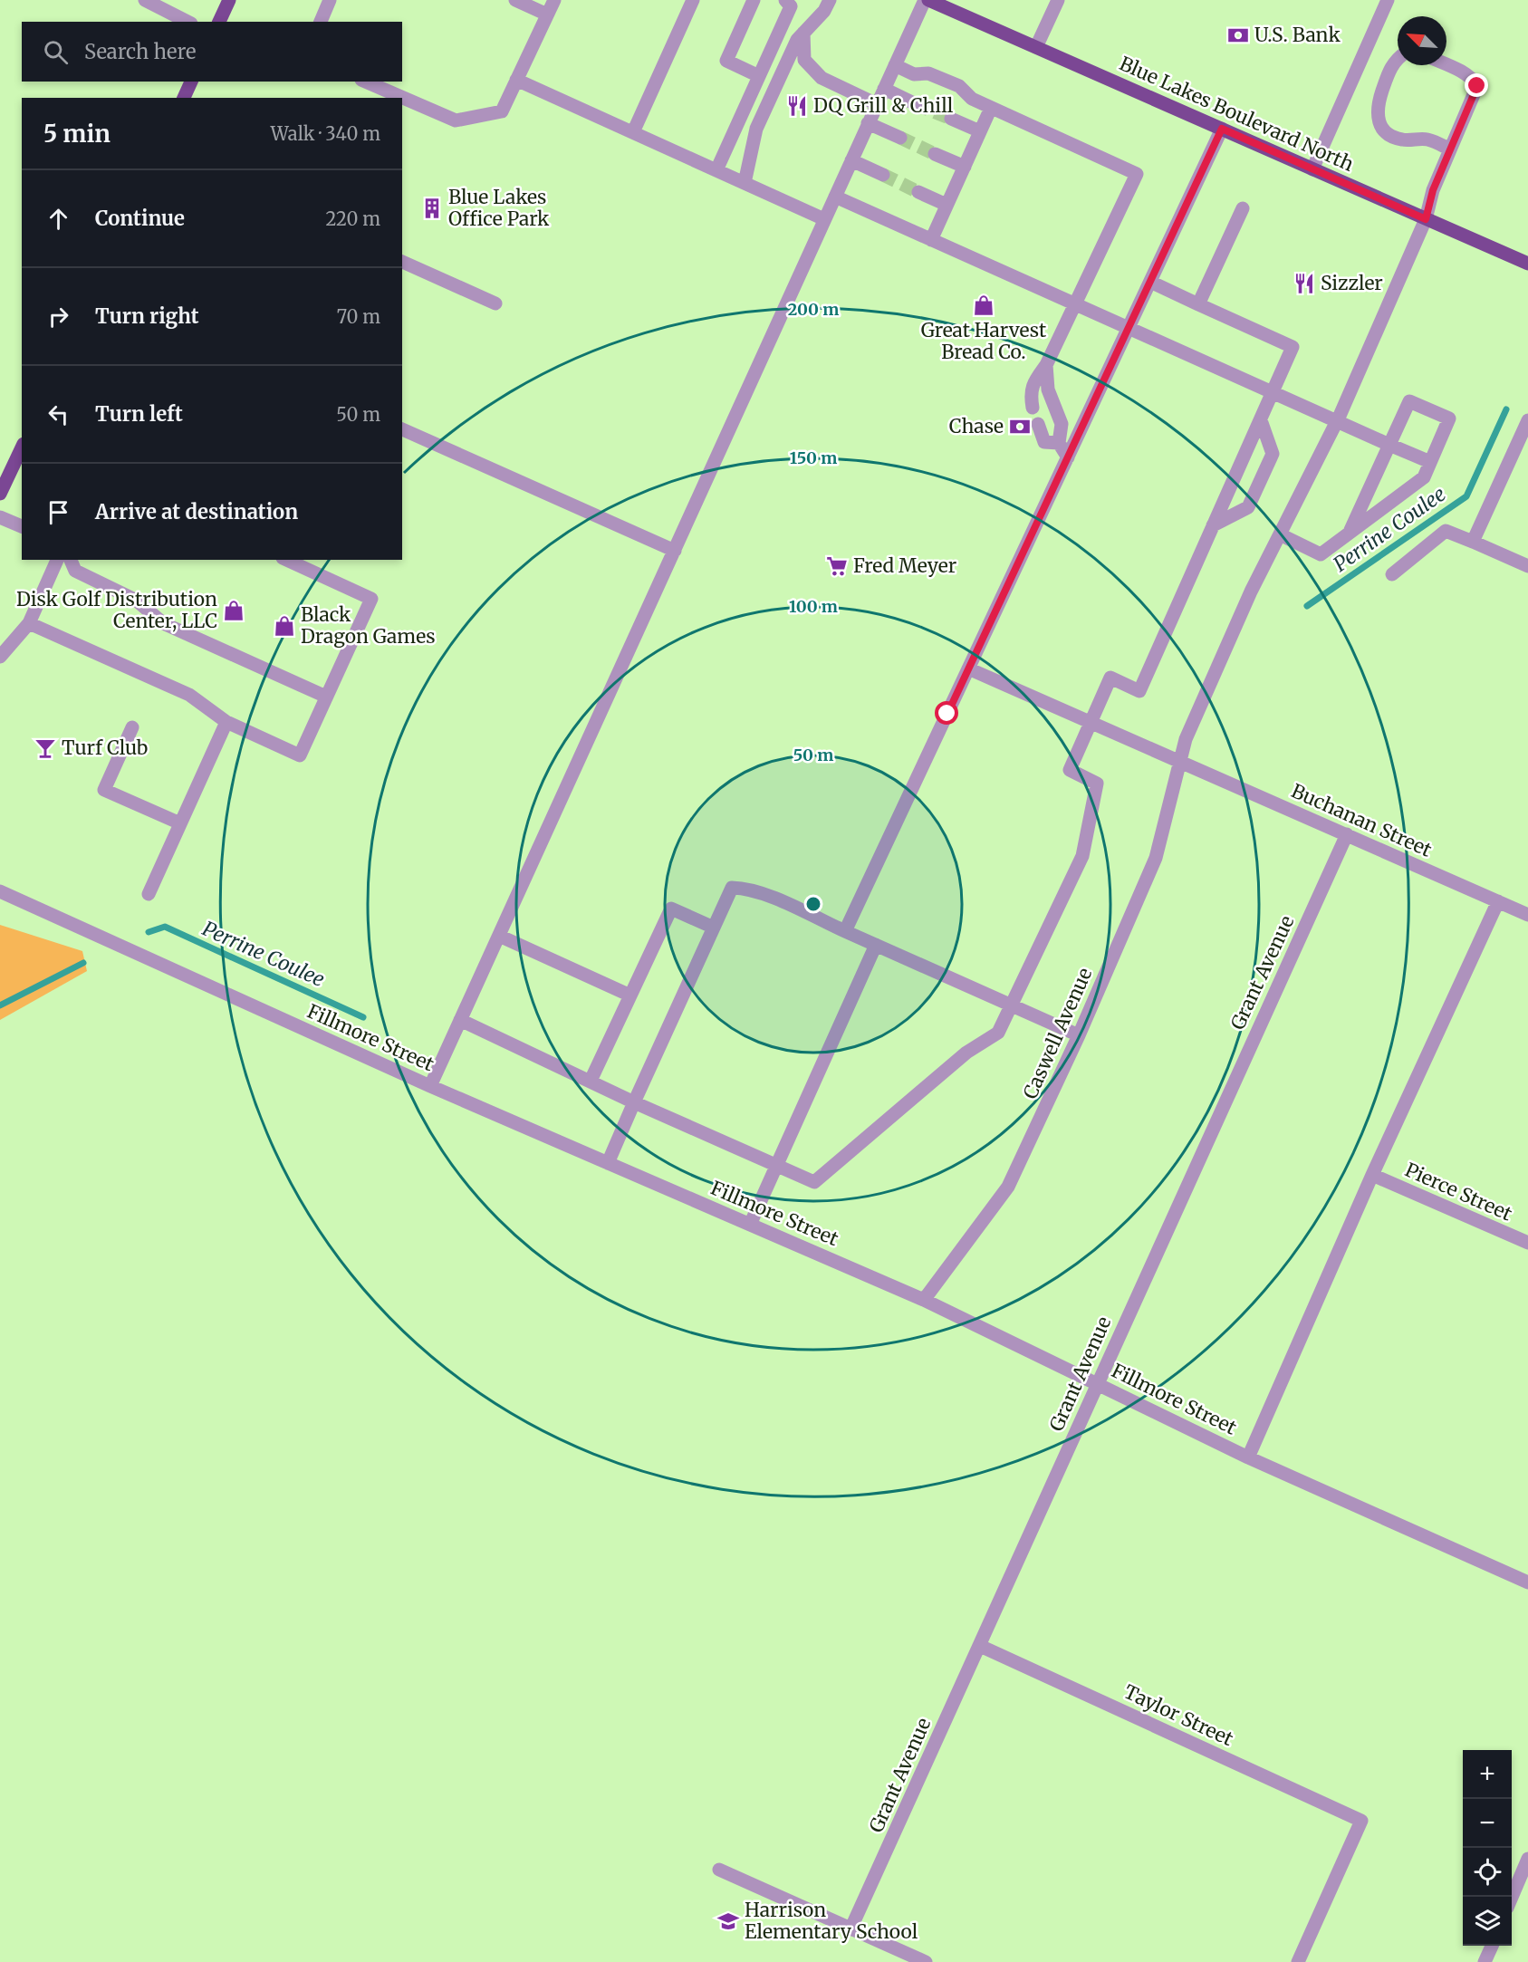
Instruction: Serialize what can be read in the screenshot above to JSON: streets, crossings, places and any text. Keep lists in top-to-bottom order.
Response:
{
  "streets": {
    "main road": ["Blue Lakes Boulevard North"],
    "street": [
      "Buchanan Street",
      "Grant Avenue",
      "Caswell Avenue",
      "Fillmore Street",
      "Pierce Street",
      "Taylor Street"
    ]
  },
  "crossings": [
    ["Blue Lakes Boulevard North", "Caswell Avenue"],
    ["Buchanan Street", "Grant Avenue"],
    ["Buchanan Street", "Caswell Avenue"],
    ["Grant Avenue", "Fillmore Street"],
    ["Grant Avenue", "Taylor Street"],
    ["Caswell Avenue", "Fillmore Street"]
  ],
  "water": ["Perrine Coulee"],
  "places": {
    "bank": ["U.S. Bank", "Chase"],
    "restaurant": ["DQ Grill & Chill", "Sizzler"],
    "building": ["Blue Lakes Office Park"],
    "shop": ["Great Harvest Bread Co.", "Disk Golf Distribution Center, LLC", "Black Dragon Games"],
    "supermarket": ["Fred Meyer"],
    "bar": ["Turf Club"],
    "school or university": ["Harrison Elementary School"]
  },
  "north": "top left",
  "page": {
    "search": "Search here",
    "heading": ["5 min", "Walk · 340 m"],
    "list": [
      ["Continue", "220 m"],
      ["Turn right", "70 m"],
      ["Turn left", "50 m"],
      "Arrive at destination"
    ],
    "map_buttons": ["+", "−"]
  },
  "rings": [
    "200 m",
    "150 m",
    "100 m",
    "50 m"
  ]
}
